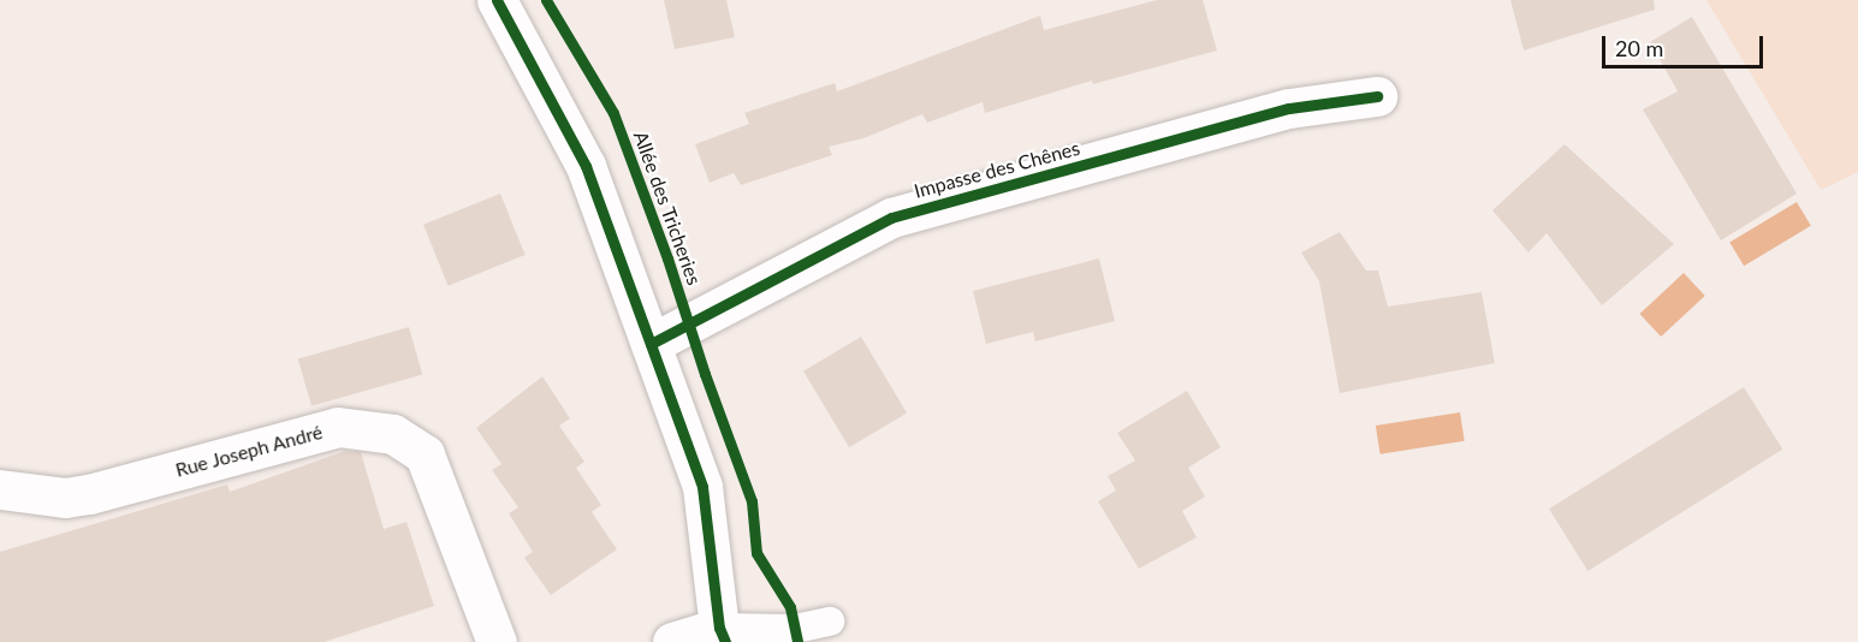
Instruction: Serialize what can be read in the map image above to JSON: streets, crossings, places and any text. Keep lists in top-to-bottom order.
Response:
{
  "streets": {
    "street": ["Impasse des Chênes", "Rue Joseph André"],
    "cycle path": ["Allée des Tricheries"]
  },
  "scale_bar": "20 m"
}
